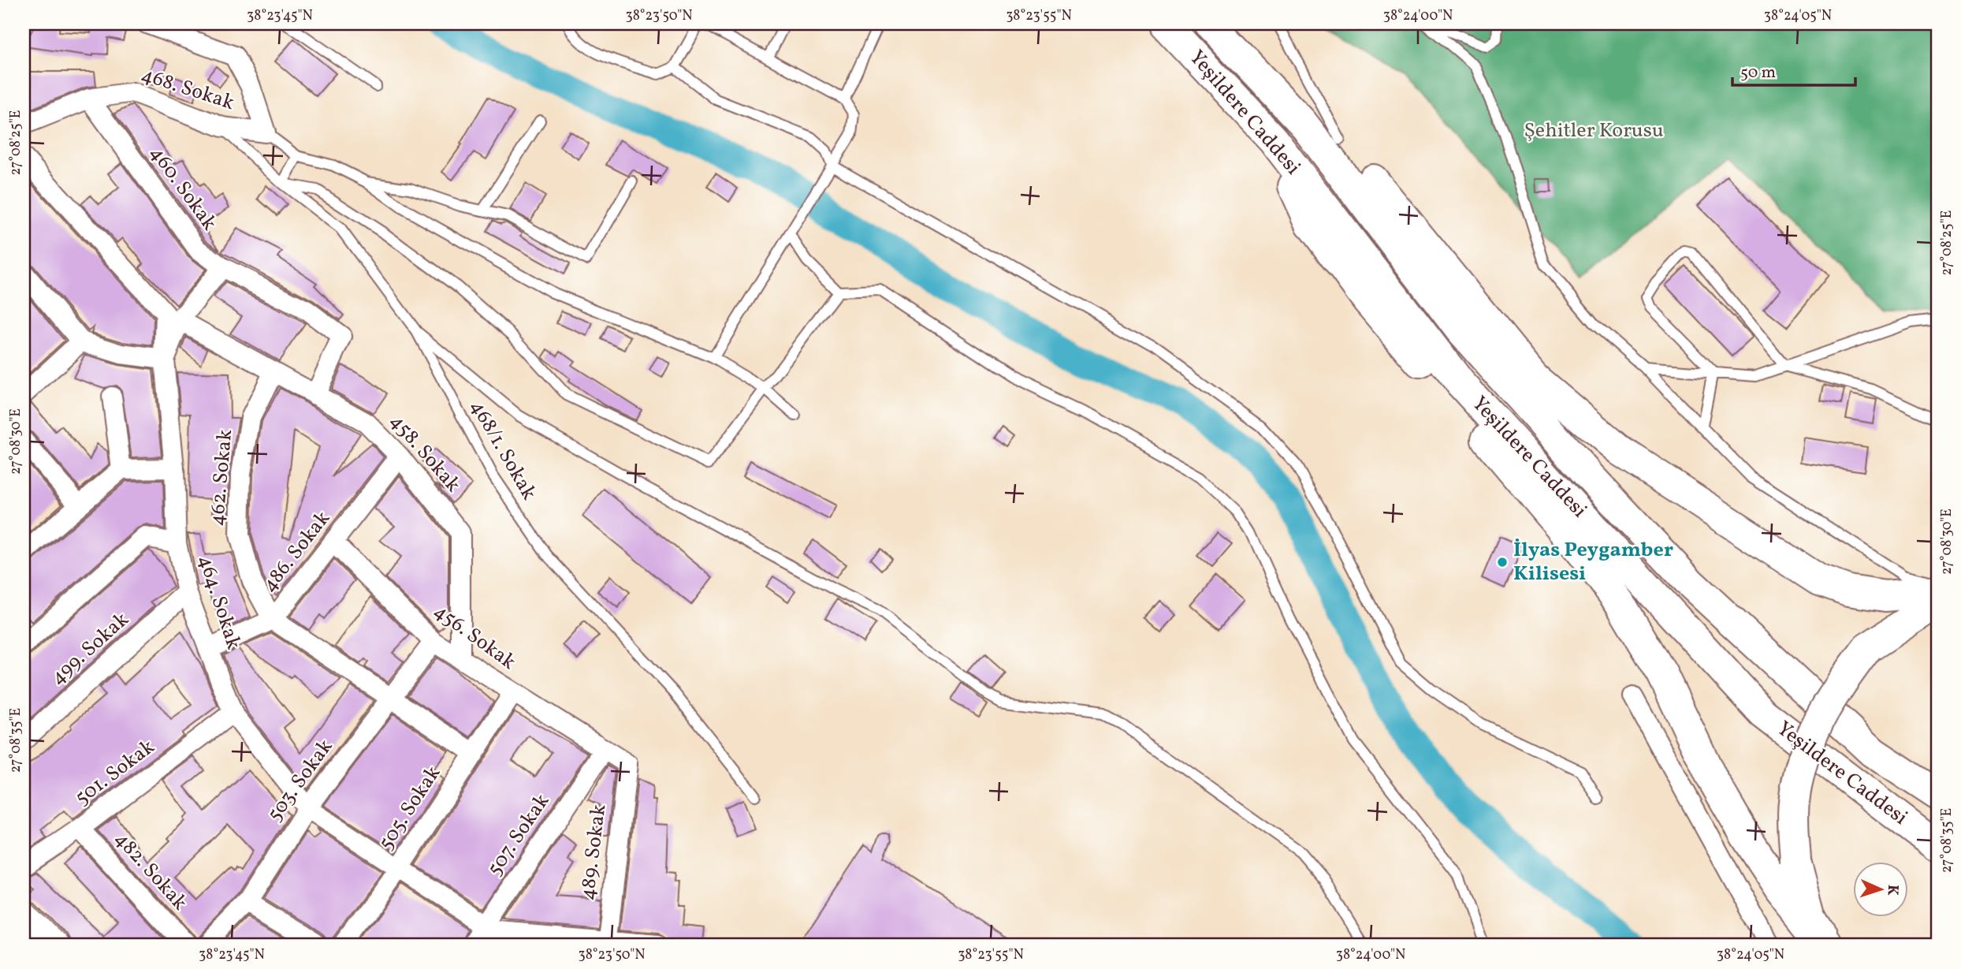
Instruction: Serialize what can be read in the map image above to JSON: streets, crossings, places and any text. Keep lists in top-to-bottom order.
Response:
{
  "streets": {
    "main road": ["Yeşildere Caddesi"],
    "street": [
      "468. Sokak",
      "460. Sokak",
      "458. Sokak",
      "462. Sokak",
      "486. Sokak",
      "464. Sokak",
      "456. Sokak",
      "499. Sokak",
      "501. Sokak",
      "503. Sokak",
      "505. Sokak",
      "507. Sokak",
      "489. Sokak",
      "482. Sokak"
    ],
    "lane": ["468/1. Sokak"]
  },
  "crossings": [
    ["468. Sokak", "460. Sokak"],
    ["468. Sokak", "468/1. Sokak"],
    ["460. Sokak", "458. Sokak"],
    ["458. Sokak", "462. Sokak"],
    ["458. Sokak", "486. Sokak"],
    ["458. Sokak", "456. Sokak"],
    ["462. Sokak", "486. Sokak"],
    ["486. Sokak", "464. Sokak"],
    ["486. Sokak", "456. Sokak"],
    ["464. Sokak", "499. Sokak"],
    ["464. Sokak", "501. Sokak"],
    ["464. Sokak", "503. Sokak"],
    ["464. Sokak", "505. Sokak"],
    ["464. Sokak", "507. Sokak"],
    ["456. Sokak", "503. Sokak"],
    ["456. Sokak", "505. Sokak"],
    ["456. Sokak", "507. Sokak"],
    ["456. Sokak", "489. Sokak"],
    ["501. Sokak", "482. Sokak"]
  ],
  "parks": ["Şehitler Korusu"],
  "places": ["İlyas Peygamber Kilisesi"],
  "scale_bar": "50 m",
  "north": "right",
  "coordinates": [
    "38°23'45\"N",
    "38°23'50\"N",
    "38°23'55\"N",
    "38°24'00\"N",
    "38°24'05\"N",
    "27°08'25\"E",
    "27°08'30\"E",
    "27°08'35\"E"
  ]
}
